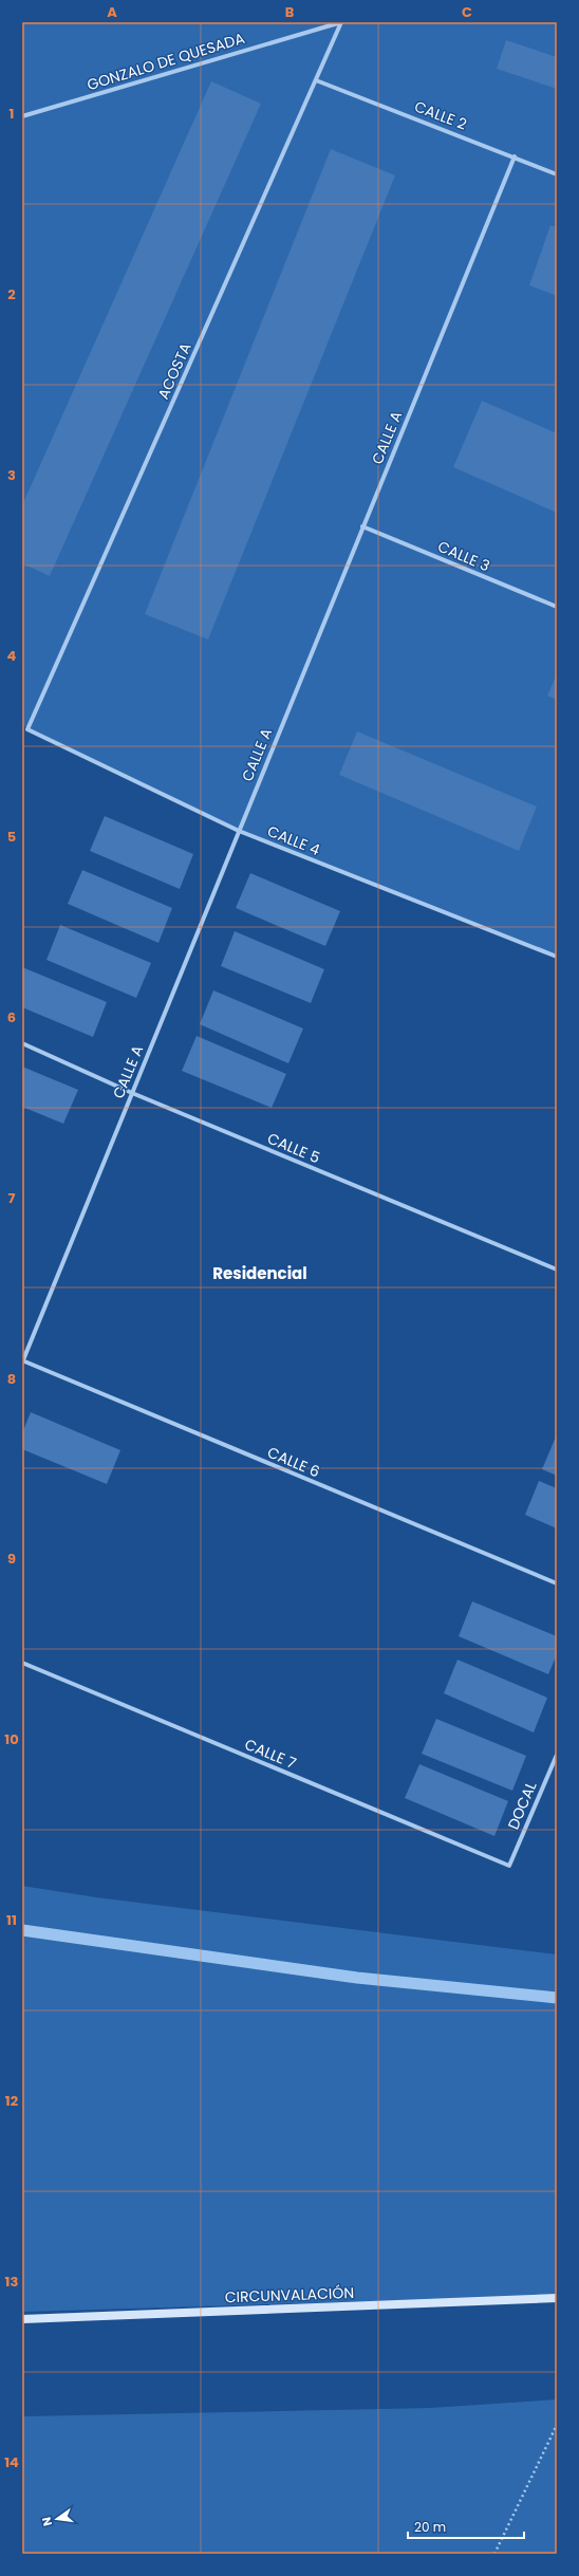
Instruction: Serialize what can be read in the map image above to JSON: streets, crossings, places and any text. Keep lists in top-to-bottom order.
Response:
{
  "streets": {
    "street": [
      "GONZALO DE QUESADA",
      "CALLE 2",
      "ACOSTA",
      "CALLE A",
      "CALLE 3",
      "CALLE 4",
      "CALLE 5",
      "CALLE 6",
      "CALLE 7",
      "DOCAL",
      "CIRCUNVALACIÓN"
    ]
  },
  "crossings": [
    ["GONZALO DE QUESADA", "ACOSTA"],
    ["CALLE 2", "ACOSTA"],
    ["CALLE 2", "CALLE A"],
    ["ACOSTA", "CALLE 4"],
    ["CALLE A", "CALLE 3"],
    ["CALLE A", "CALLE 4"],
    ["CALLE A", "CALLE 5"],
    ["CALLE A", "CALLE 6"],
    ["CALLE 7", "DOCAL"]
  ],
  "districts": ["Residencial"],
  "scale_bar": "20 m",
  "north": "left",
  "grid": {
    "columns": ["A", "B", "C"],
    "rows": [
      "1",
      "2",
      "3",
      "4",
      "5",
      "6",
      "7",
      "8",
      "9",
      "10",
      "11",
      "12",
      "13",
      "14"
    ]
  }
}
